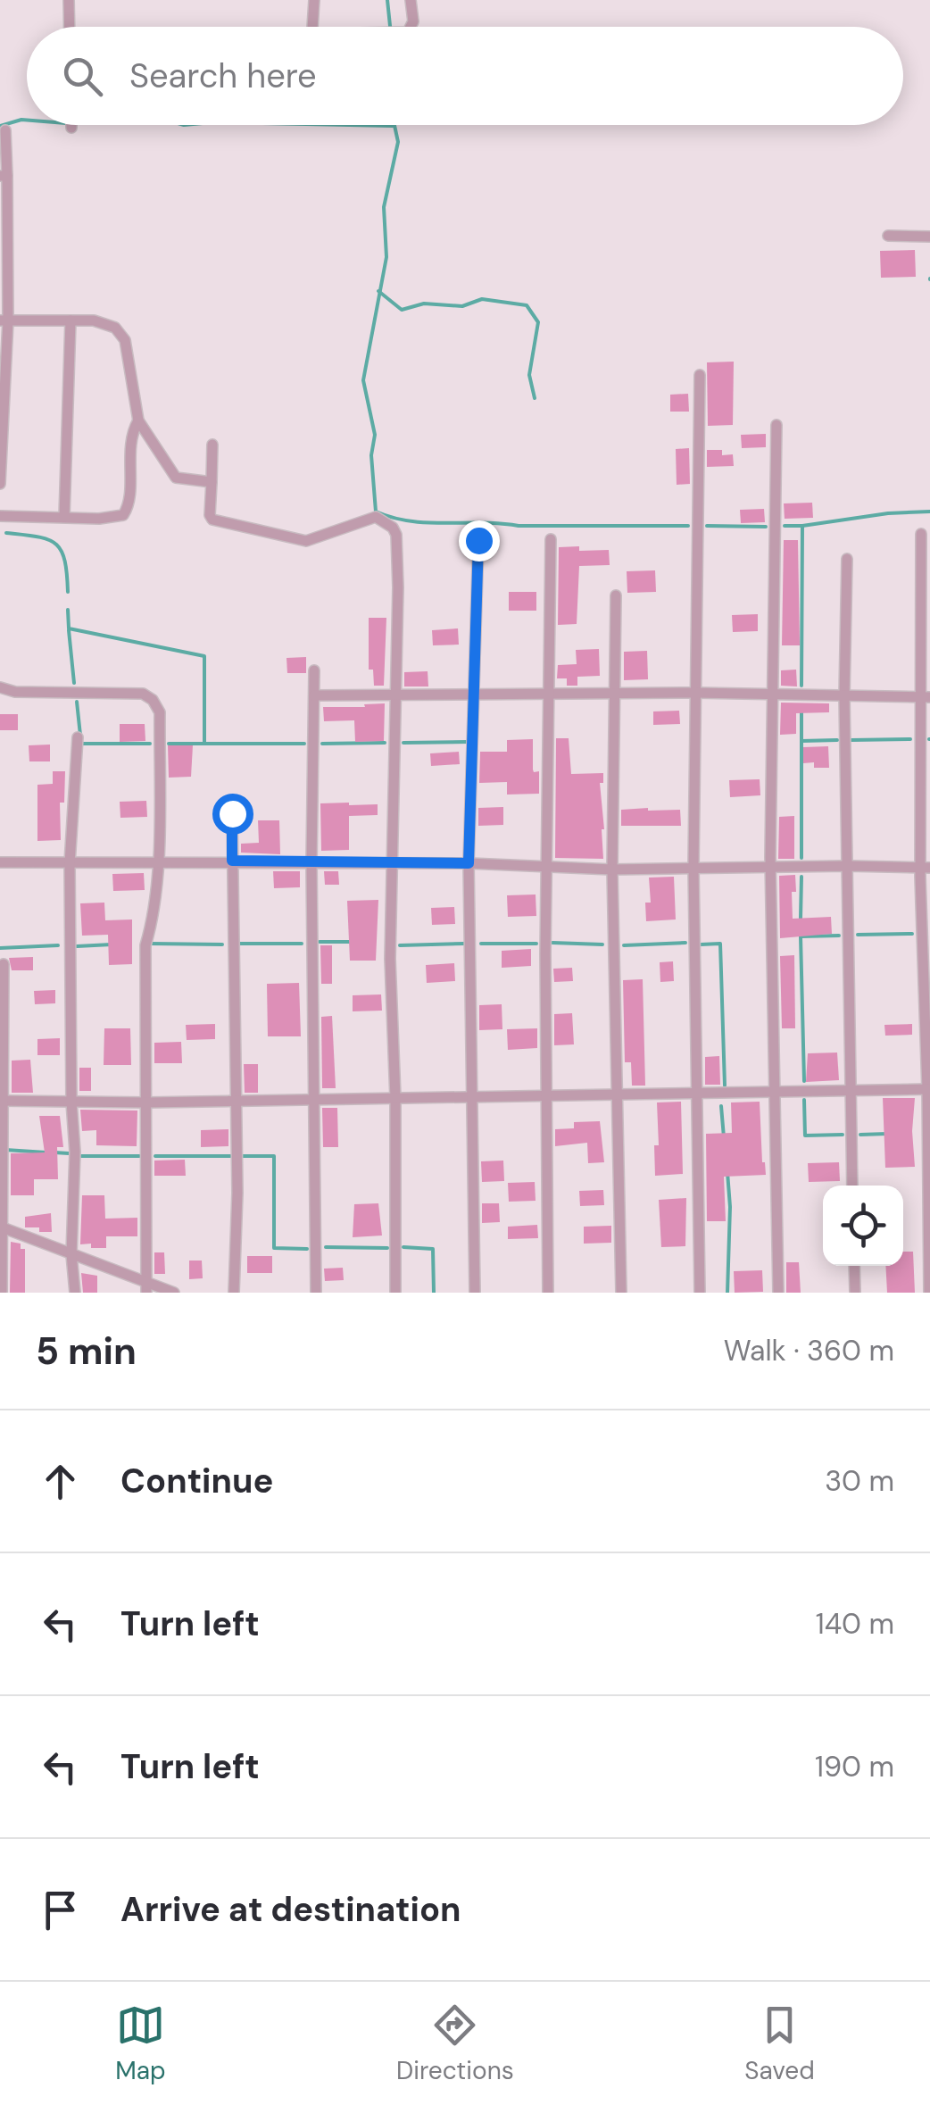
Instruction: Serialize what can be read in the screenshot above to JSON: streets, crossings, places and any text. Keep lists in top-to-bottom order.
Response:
{
  "page": {
    "search": "Search here",
    "heading": ["5 min", "Walk · 360 m"],
    "list": [
      ["Continue", "30 m"],
      ["Turn left", "140 m"],
      ["Turn left", "190 m"],
      "Arrive at destination"
    ],
    "nav": ["Map", "Directions", "Saved"]
  }
}
